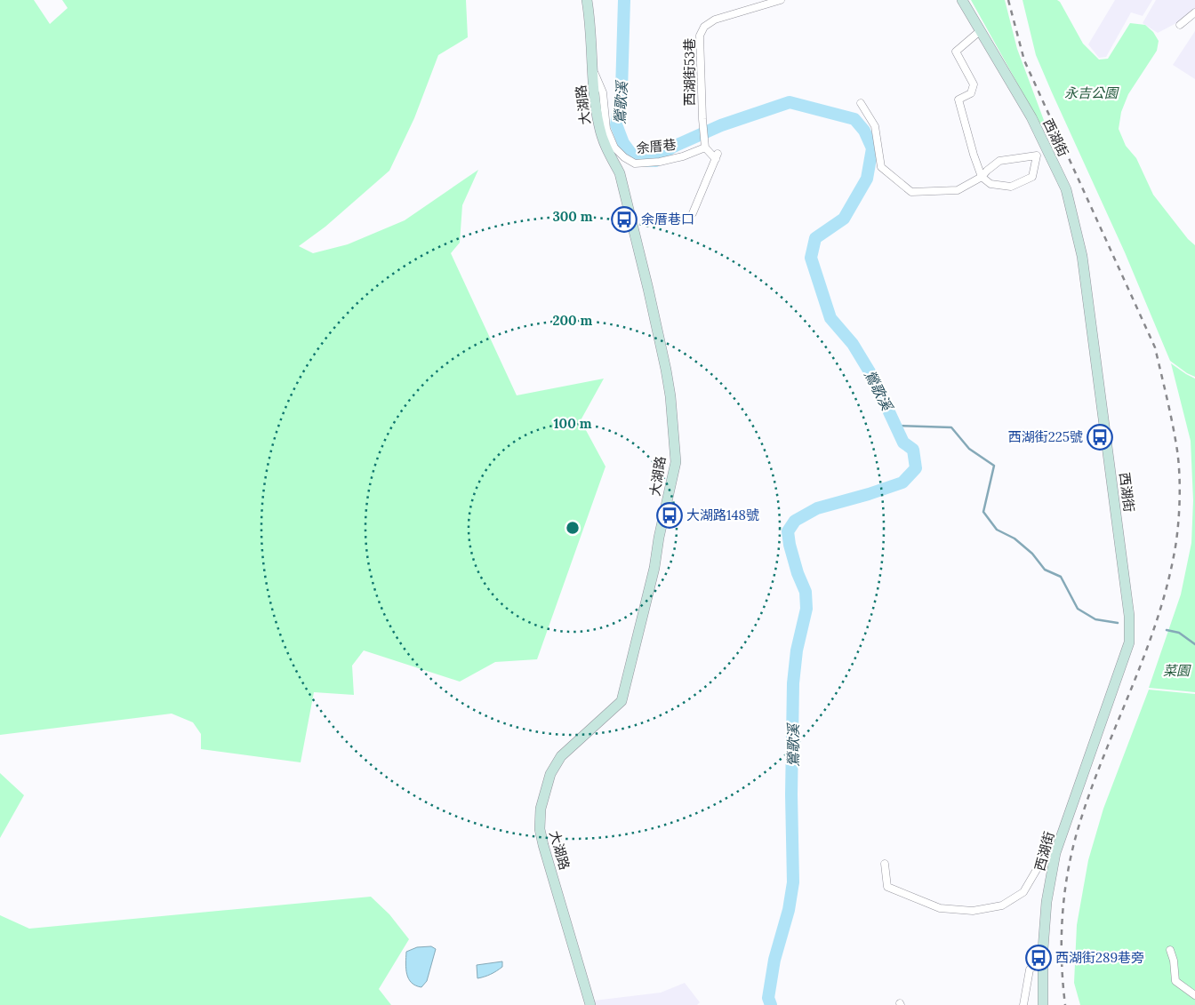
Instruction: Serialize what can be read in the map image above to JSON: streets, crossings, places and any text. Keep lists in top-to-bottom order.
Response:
{
  "streets": {
    "street": [
      "西湖街53巷",
      "大湖路",
      "西湖街",
      "余厝巷"
    ]
  },
  "crossings": [
    ["西湖街53巷", "余厝巷"],
    ["大湖路", "余厝巷"]
  ],
  "water": ["鶯歌溪"],
  "parks": ["永吉公園", "菜園"],
  "places": {
    "bus stop": [
      "余厝巷口",
      "西湖街225號",
      "大湖路148號",
      "西湖街289巷旁"
    ]
  },
  "rings": ["300 m", "200 m", "100 m"]
}
